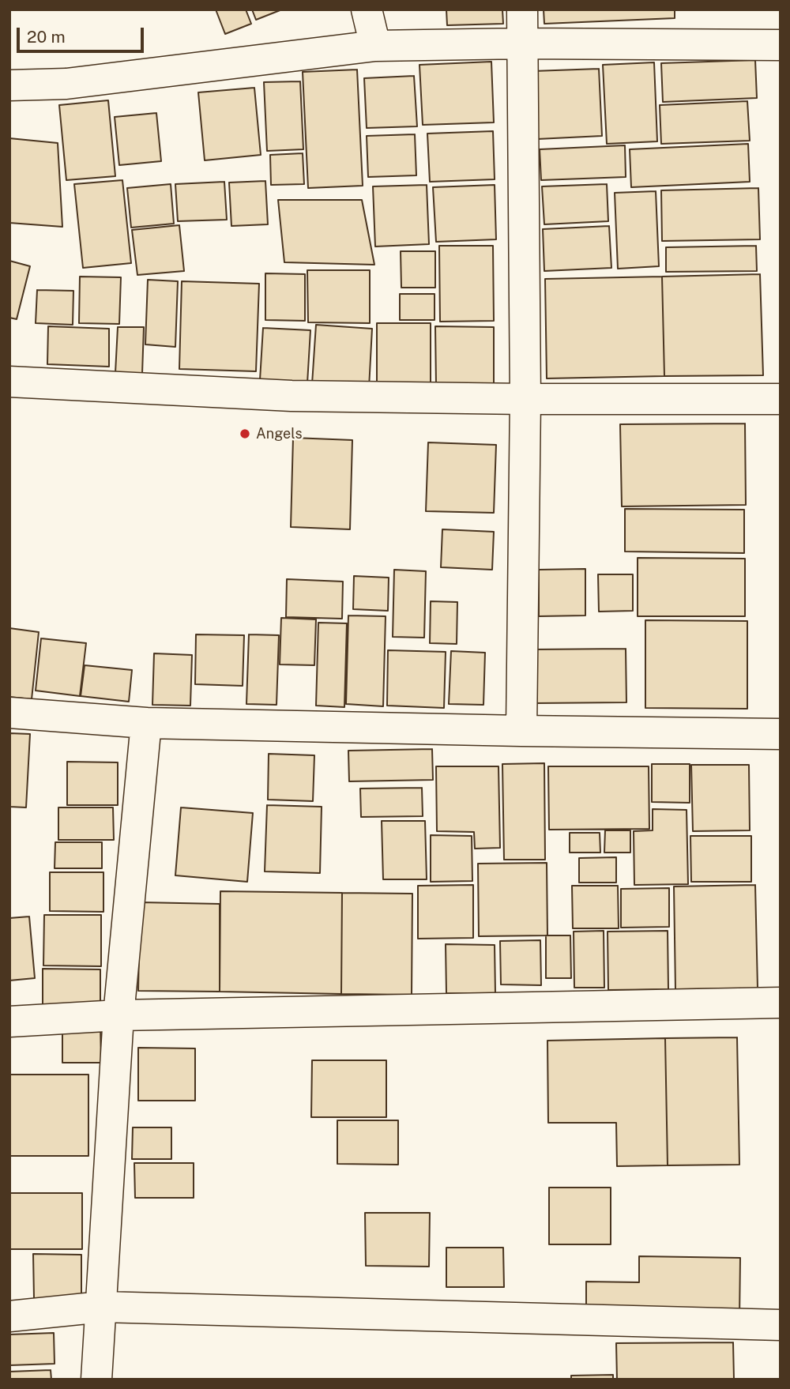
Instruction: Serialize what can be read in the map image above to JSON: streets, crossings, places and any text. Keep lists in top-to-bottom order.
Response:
{
  "places": ["Angels"],
  "scale_bar": "20 m"
}
